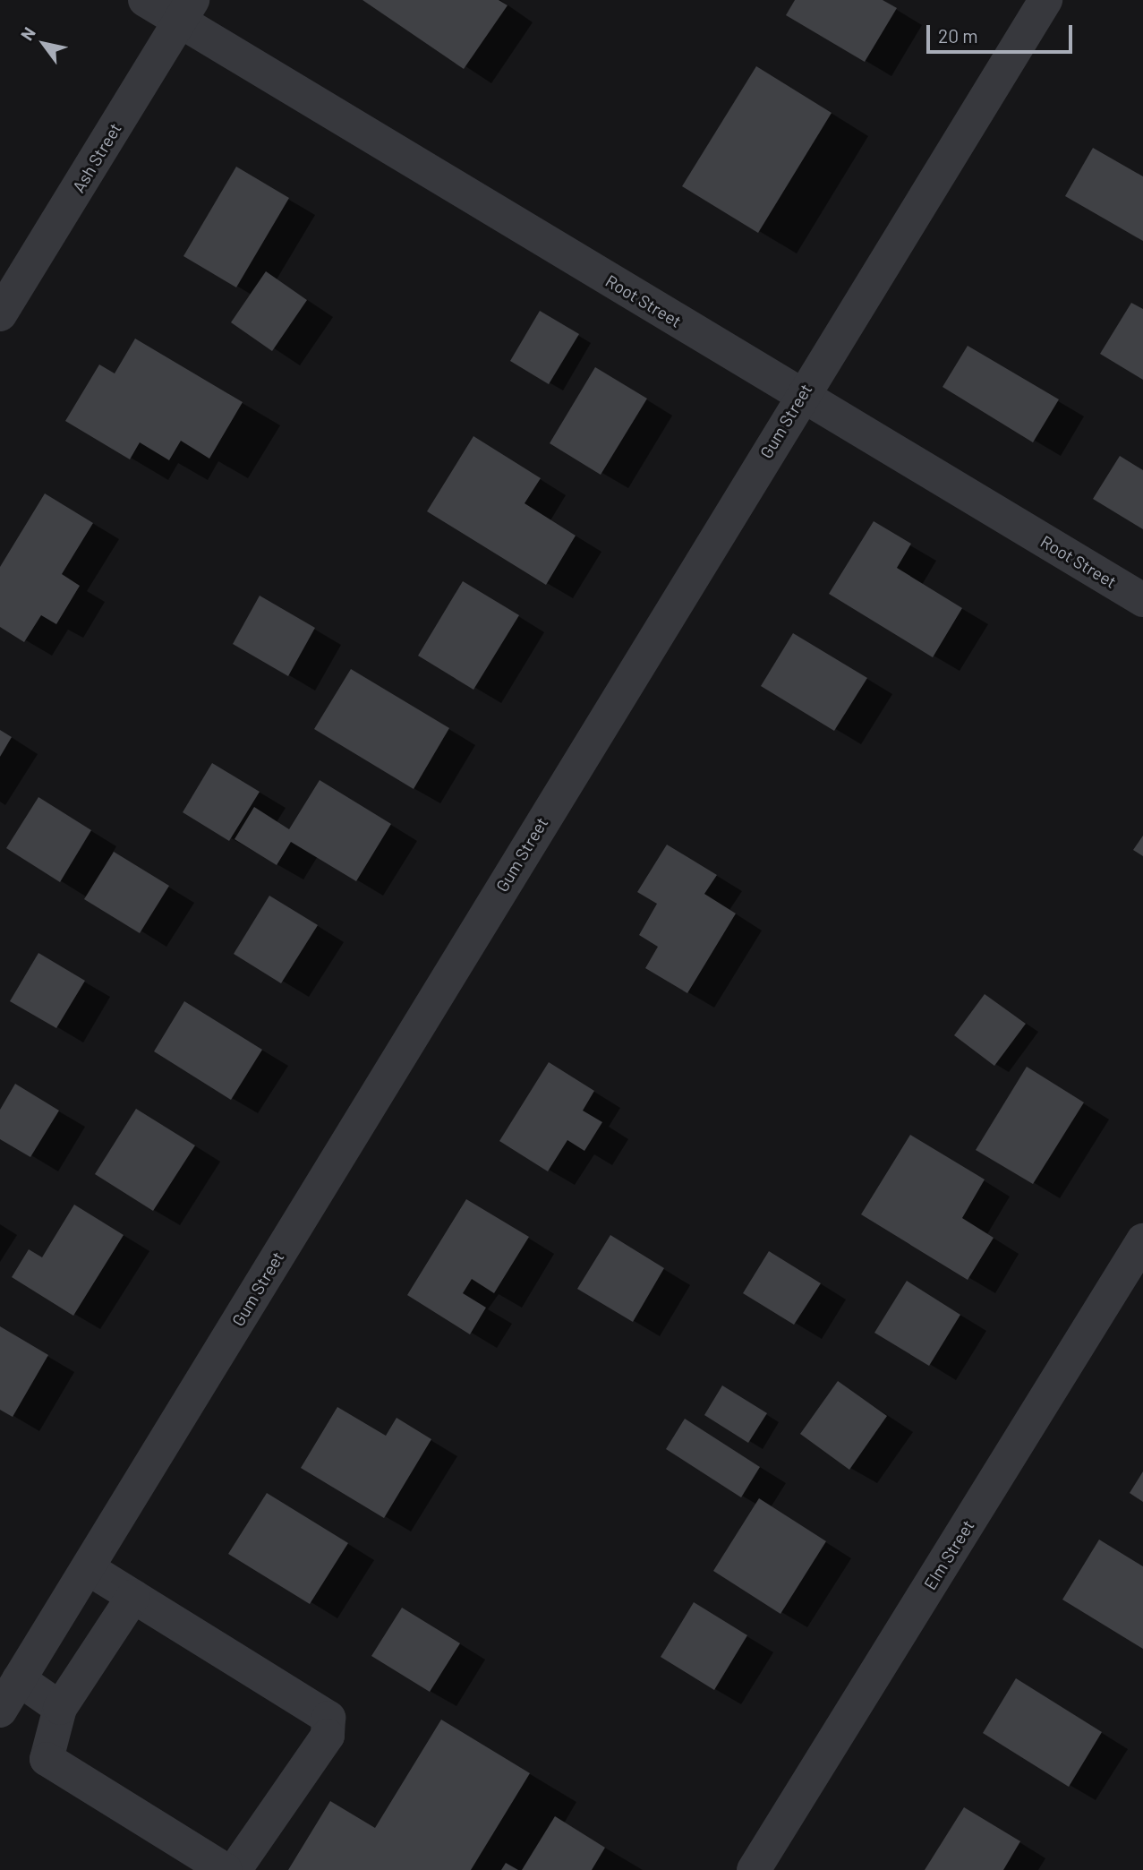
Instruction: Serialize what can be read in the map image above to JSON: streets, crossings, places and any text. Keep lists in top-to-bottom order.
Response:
{
  "streets": {
    "street": [
      "Ash Street",
      "Root Street",
      "Gum Street",
      "Elm Street"
    ]
  },
  "crossings": [
    ["Ash Street", "Root Street"],
    ["Root Street", "Gum Street"]
  ],
  "scale_bar": "20 m",
  "north": "top left"
}
